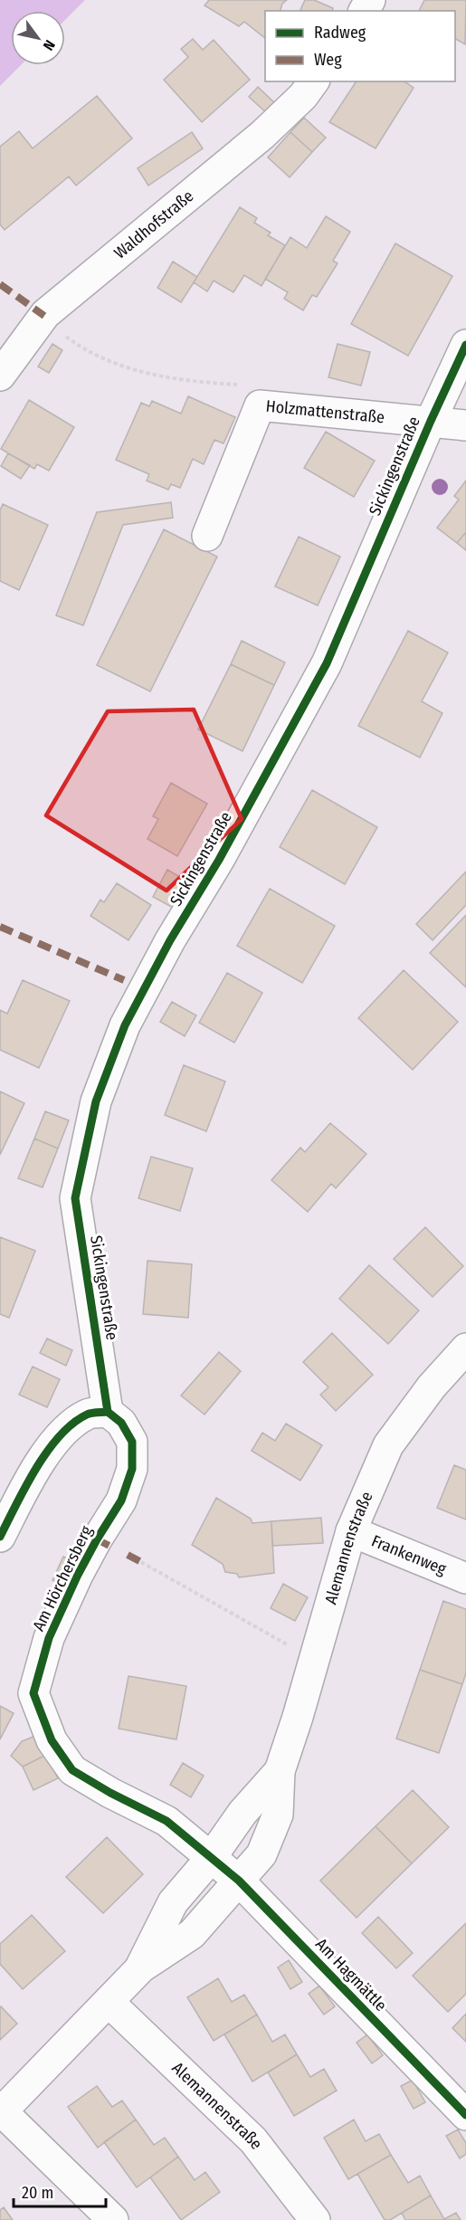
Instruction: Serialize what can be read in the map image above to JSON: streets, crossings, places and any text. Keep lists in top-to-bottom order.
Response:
{
  "streets": {
    "street": [
      "Waldhofstraße",
      "Holzmattenstraße",
      "Sickingenstraße",
      "Alemannenstraße",
      "Frankenweg",
      "Am Hörchersberg",
      "Am Hagmättle"
    ]
  },
  "crossings": [
    ["Holzmattenstraße", "Sickingenstraße"],
    ["Sickingenstraße", "Am Hörchersberg"],
    ["Alemannenstraße", "Frankenweg"],
    ["Alemannenstraße", "Am Hörchersberg"],
    ["Alemannenstraße", "Am Hagmättle"],
    ["Am Hörchersberg", "Am Hagmättle"]
  ],
  "legend": ["Radweg", "Weg"],
  "scale_bar": "20 m",
  "north": "bottom right"
}
